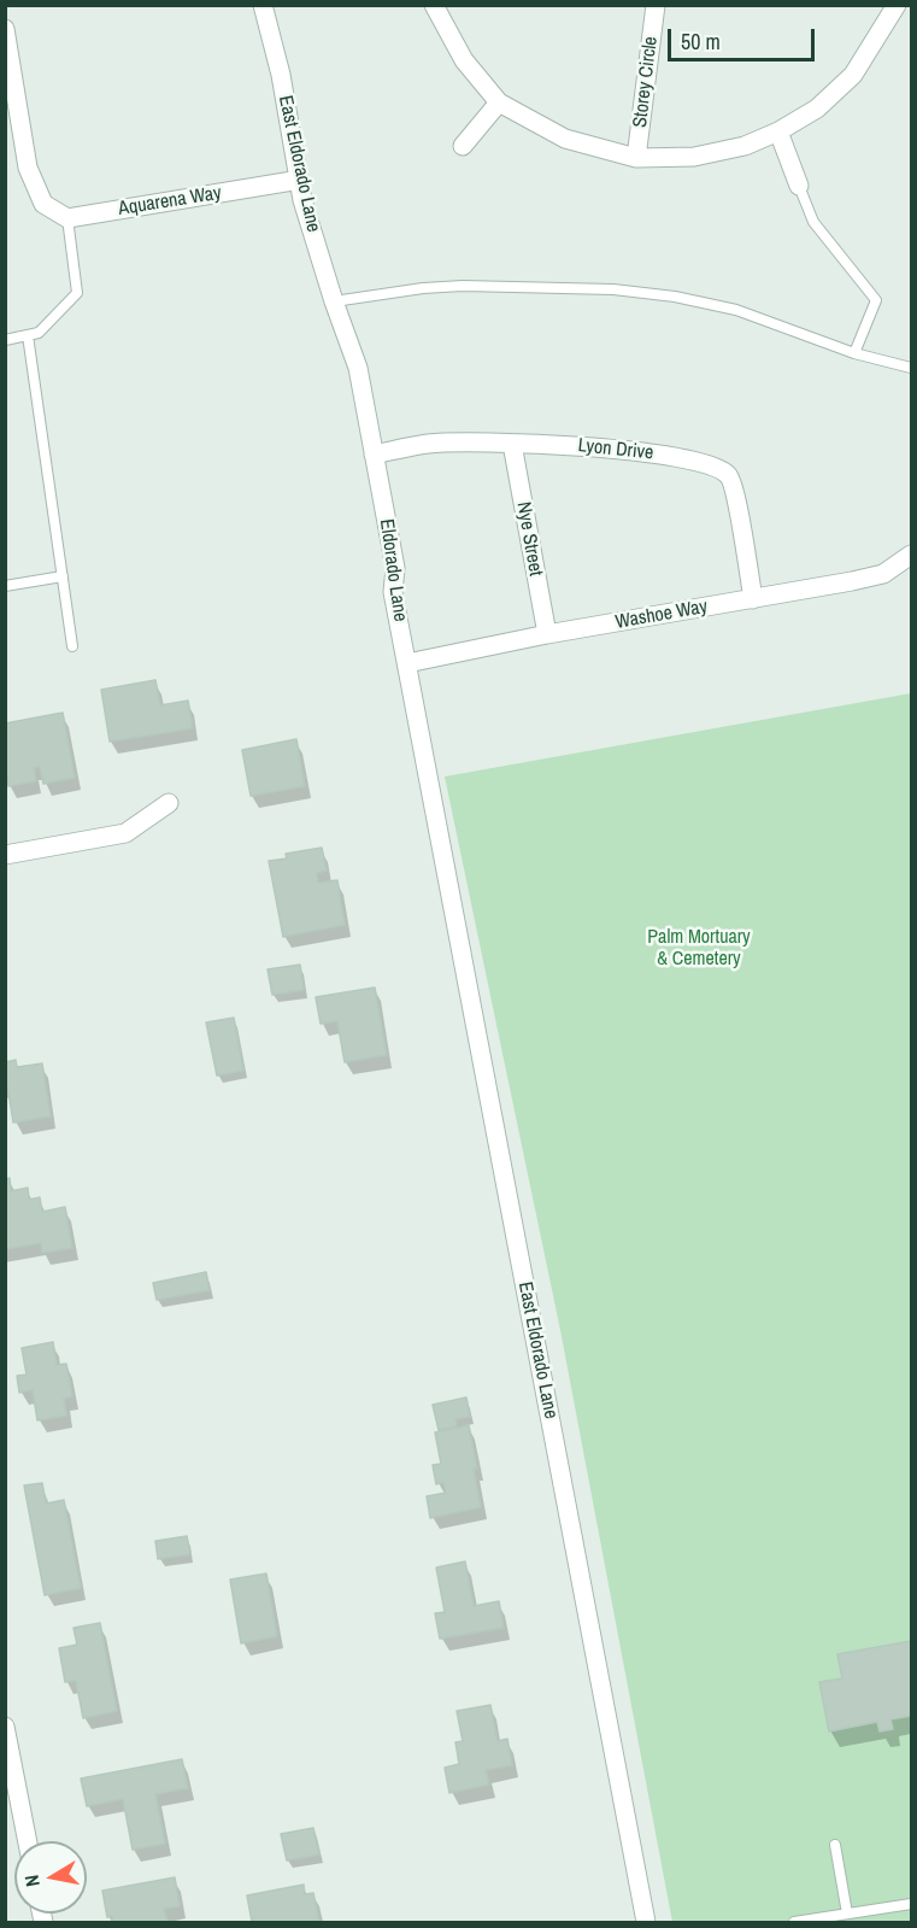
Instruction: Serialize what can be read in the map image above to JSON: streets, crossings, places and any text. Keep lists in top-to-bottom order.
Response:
{
  "streets": {
    "street": [
      "Storey Circle",
      "East Eldorado Lane",
      "Aquarena Way",
      "Lyon Drive",
      "Nye Street",
      "Eldorado Lane",
      "Washoe Way"
    ]
  },
  "crossings": [
    ["East Eldorado Lane", "Aquarena Way"],
    ["East Eldorado Lane", "Eldorado Lane"],
    ["Lyon Drive", "Nye Street"],
    ["Lyon Drive", "Eldorado Lane"],
    ["Lyon Drive", "Washoe Way"],
    ["Nye Street", "Washoe Way"],
    ["Eldorado Lane", "Washoe Way"]
  ],
  "parks": ["Palm Mortuary & Cemetery"],
  "scale_bar": "50 m",
  "north": "left"
}
